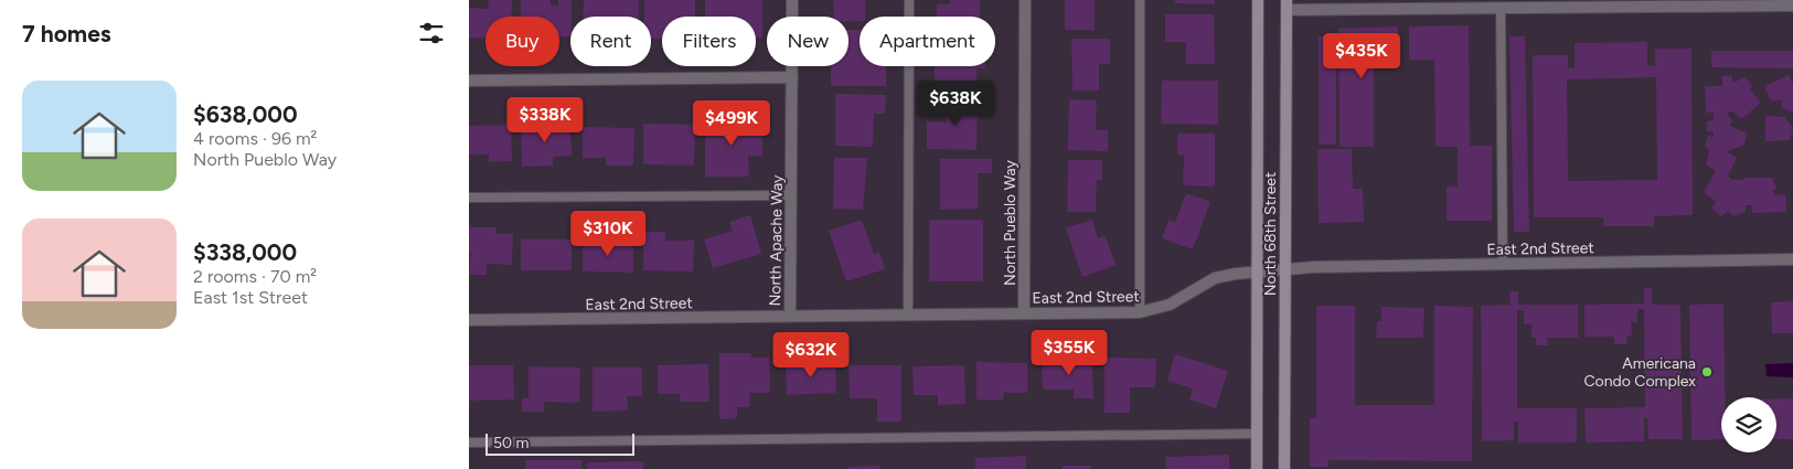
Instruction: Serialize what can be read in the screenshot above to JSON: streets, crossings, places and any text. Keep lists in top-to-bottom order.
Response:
{
  "streets": {
    "main road": ["North 68th Street"],
    "street": ["North Pueblo Way", "North Apache Way", "East 2nd Street"]
  },
  "crossings": [
    ["North Pueblo Way", "East 2nd Street"],
    ["North 68th Street", "East 2nd Street"],
    ["North Apache Way", "East 2nd Street"]
  ],
  "places": ["Americana Condo Complex"],
  "scale_bar": "50 m",
  "page": {
    "heading": "7 homes",
    "chip": [
      "Buy",
      "Rent",
      "Filters",
      "New",
      "Apartment"
    ],
    "price": [
      "$435K",
      "$638K",
      "$338K",
      "$499K",
      "$310K",
      "$355K",
      "$632K"
    ],
    "list": [
      {
        "name": "$638,000",
        "note": "4 rooms · 96 m² · North Pueblo Way"
      },
      {
        "name": "$338,000",
        "note": "2 rooms · 70 m² · East 1st Street"
      }
    ],
    "scale": "50 m"
  }
}
